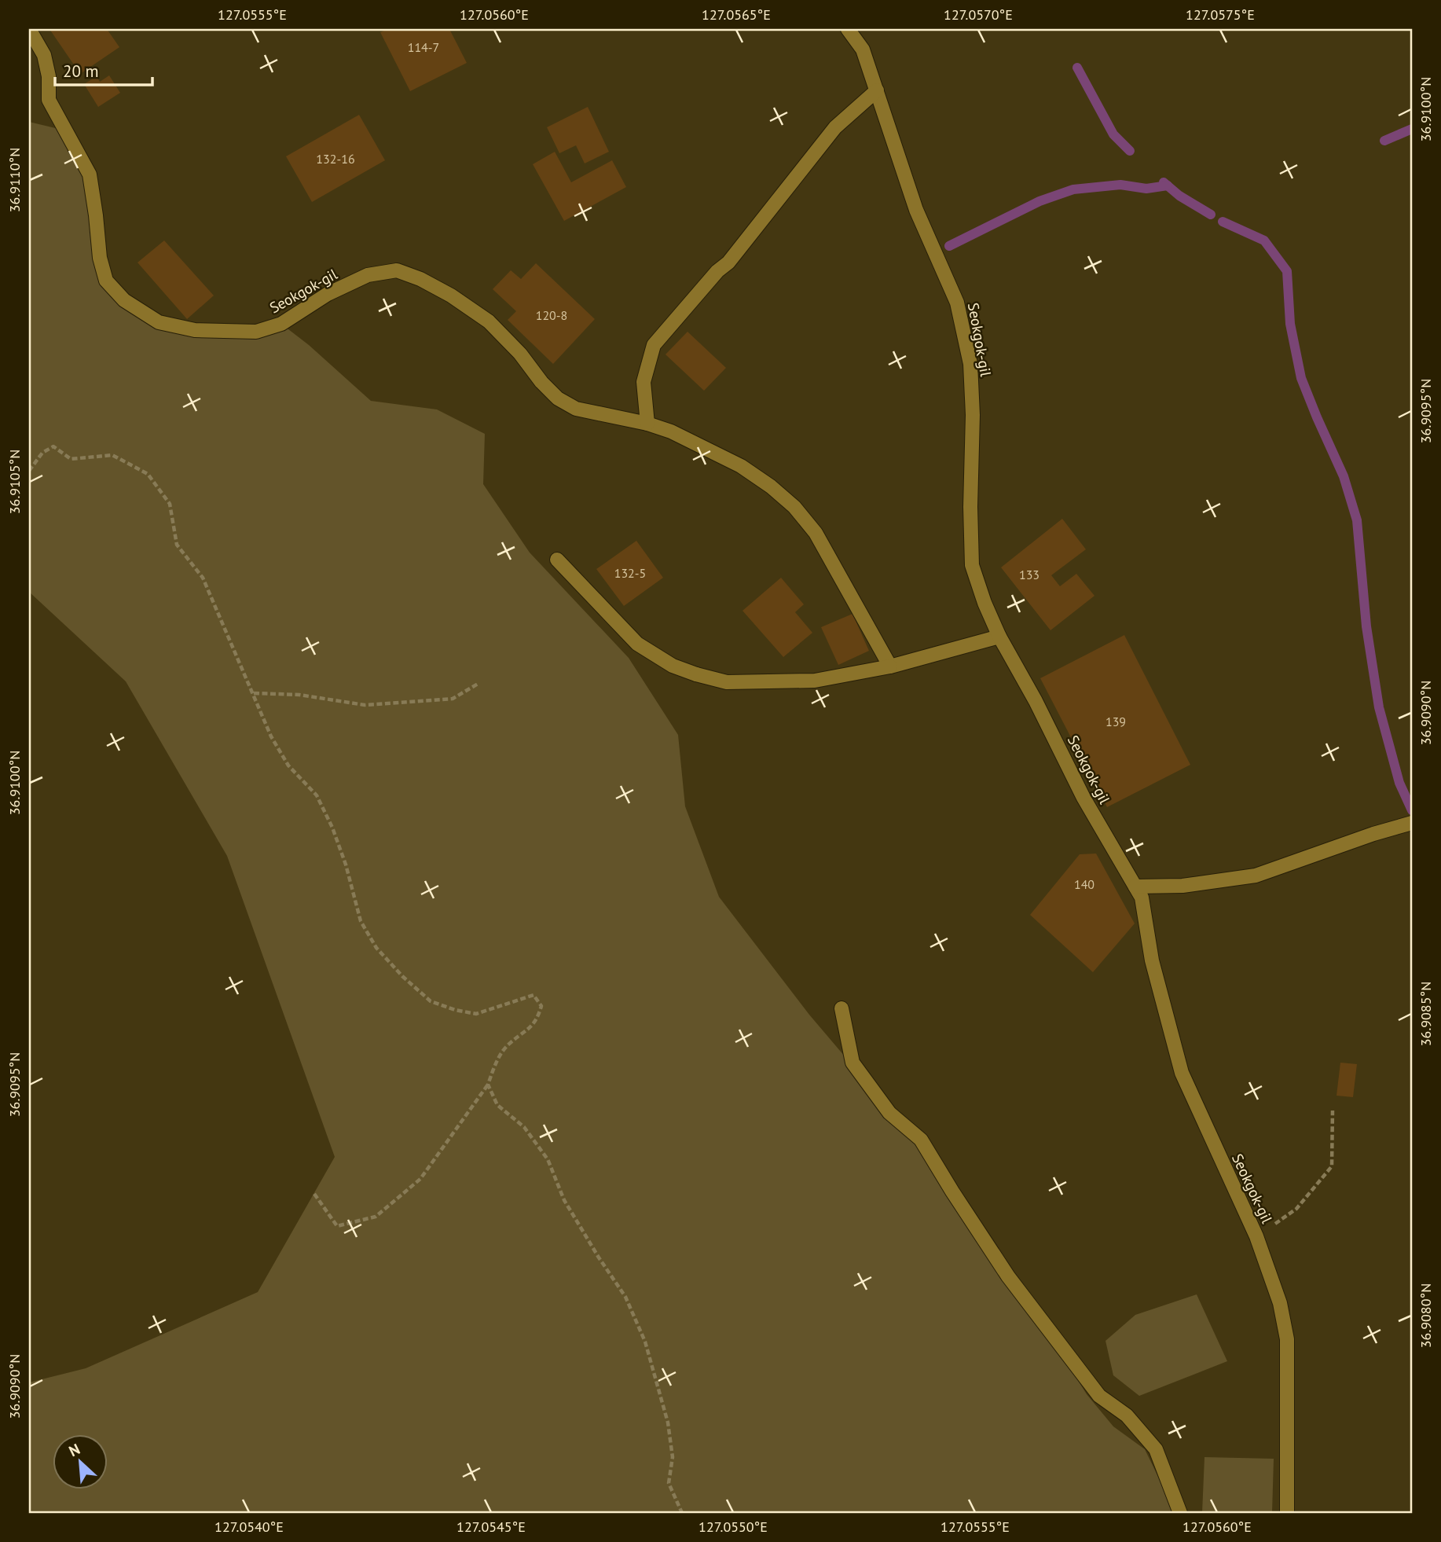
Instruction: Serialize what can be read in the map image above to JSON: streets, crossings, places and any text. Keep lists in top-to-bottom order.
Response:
{
  "streets": {
    "street": ["Seokgok-gil"]
  },
  "house_numbers": [
    "114-7",
    "132-16",
    "120-8",
    "132-5",
    "133",
    "139",
    "140"
  ],
  "scale_bar": "20 m",
  "north": "top left",
  "coordinates": [
    "127.0555°E",
    "127.0560°E",
    "127.0565°E",
    "127.0570°E",
    "127.0575°E",
    "36.9100°N",
    "36.9110°N",
    "36.9095°N",
    "36.9105°N",
    "36.9090°N",
    "36.9085°N",
    "36.9080°N",
    "127.0540°E",
    "127.0545°E",
    "127.0550°E"
  ]
}
